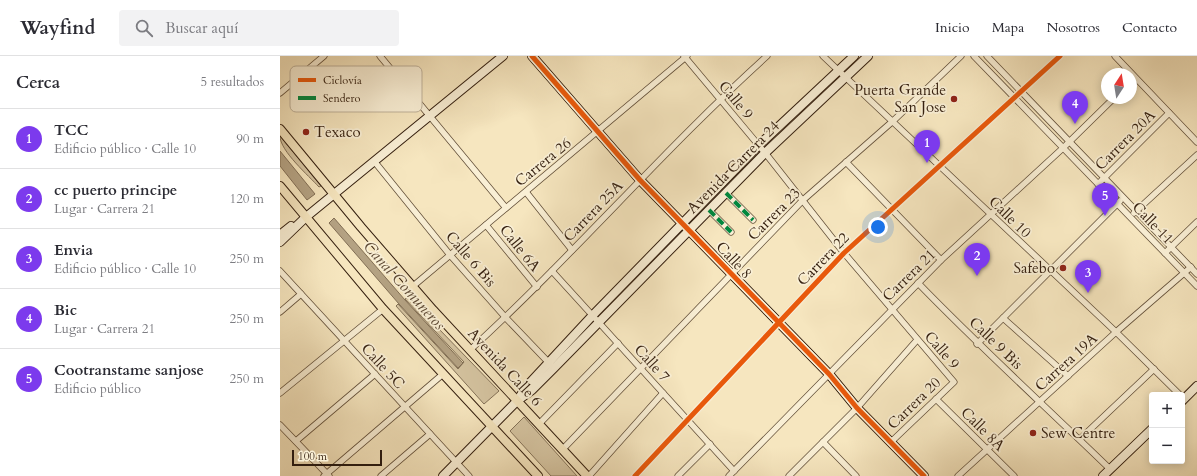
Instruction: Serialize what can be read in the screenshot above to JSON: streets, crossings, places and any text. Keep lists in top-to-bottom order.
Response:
{
  "streets": {
    "main road": ["Avenida Carrera 24", "Calle 8", "Avenida Calle 6"],
    "street": [
      "Calle 9",
      "Carrera 20A",
      "Carrera 26",
      "Carrera 25A",
      "Carrera 23",
      "Calle 10",
      "Calle 11",
      "Calle 6A",
      "Calle 6 Bis",
      "Carrera 22",
      "Carrera 21",
      "Calle 9 Bis",
      "Carrera 19A",
      "Calle 7",
      "Calle 5C",
      "Carrera 20",
      "Calle 8A"
    ]
  },
  "crossings": [
    ["Calle 9", "Carrera 26"],
    ["Calle 9", "Avenida Carrera 24"],
    ["Calle 9", "Carrera 25A"],
    ["Calle 9", "Carrera 23"],
    ["Calle 9", "Carrera 22"],
    ["Calle 9", "Carrera 21"],
    ["Calle 9", "Carrera 20"],
    ["Carrera 20A", "Calle 11"],
    ["Carrera 26", "Calle 6A"],
    ["Carrera 26", "Calle 6 Bis"],
    ["Carrera 26", "Calle 8"],
    ["Carrera 26", "Avenida Calle 6"],
    ["Avenida Carrera 24", "Calle 10"],
    ["Avenida Carrera 24", "Calle 6 Bis"],
    ["Avenida Carrera 24", "Calle 8"],
    ["Avenida Carrera 24", "Calle 7"],
    ["Avenida Carrera 24", "Calle 5C"],
    ["Avenida Carrera 24", "Avenida Calle 6"],
    ["Carrera 25A", "Calle 6A"],
    ["Carrera 25A", "Calle 6 Bis"],
    ["Carrera 25A", "Calle 8"],
    ["Carrera 25A", "Calle 7"],
    ["Carrera 25A", "Avenida Calle 6"],
    ["Carrera 23", "Calle 10"],
    ["Carrera 23", "Calle 8"],
    ["Carrera 23", "Calle 7"],
    ["Carrera 23", "Avenida Calle 6"],
    ["Calle 10", "Carrera 22"],
    ["Calle 10", "Carrera 21"],
    ["Calle 10", "Carrera 19A"],
    ["Calle 11", "Carrera 22"],
    ["Calle 11", "Carrera 21"],
    ["Calle 11", "Carrera 19A"],
    ["Carrera 22", "Calle 8"],
    ["Carrera 22", "Calle 7"],
    ["Calle 8", "Carrera 21"],
    ["Calle 8", "Carrera 20"],
    ["Carrera 21", "Calle 9 Bis"],
    ["Carrera 21", "Calle 7"],
    ["Calle 9 Bis", "Carrera 19A"],
    ["Carrera 19A", "Calle 8A"],
    ["Carrera 20", "Calle 8A"]
  ],
  "water": ["Canal Comuneros"],
  "places": [
    "Puerta Grande San Jose",
    "Texaco",
    "Safebo",
    "Sew Centre"
  ],
  "legend": ["Ciclovía", "Sendero"],
  "scale_bar": "100 m",
  "north": "top",
  "page": {
    "header": "Wayfind",
    "search": "Buscar aquí",
    "nav": [
      "Inicio",
      "Mapa",
      "Nosotros",
      "Contacto"
    ],
    "heading": ["Cerca", "5 resultados"],
    "pins": [
      "4",
      "1",
      "5",
      "2",
      "3"
    ],
    "list": [
      {
        "mark": "1",
        "name": "TCC",
        "note": "Edificio público · Calle 10",
        "value": "90 m"
      },
      {
        "mark": "2",
        "name": "cc puerto principe",
        "note": "Lugar · Carrera 21",
        "value": "120 m"
      },
      {
        "mark": "3",
        "name": "Envia",
        "note": "Edificio público · Calle 10",
        "value": "250 m"
      },
      {
        "mark": "4",
        "name": "Bic",
        "note": "Lugar · Carrera 21",
        "value": "250 m"
      },
      {
        "mark": "5",
        "name": "Cootranstame sanjose",
        "note": "Edificio público",
        "value": "250 m"
      }
    ],
    "map_buttons": ["+", "−"],
    "scale": "100 m"
  }
}
